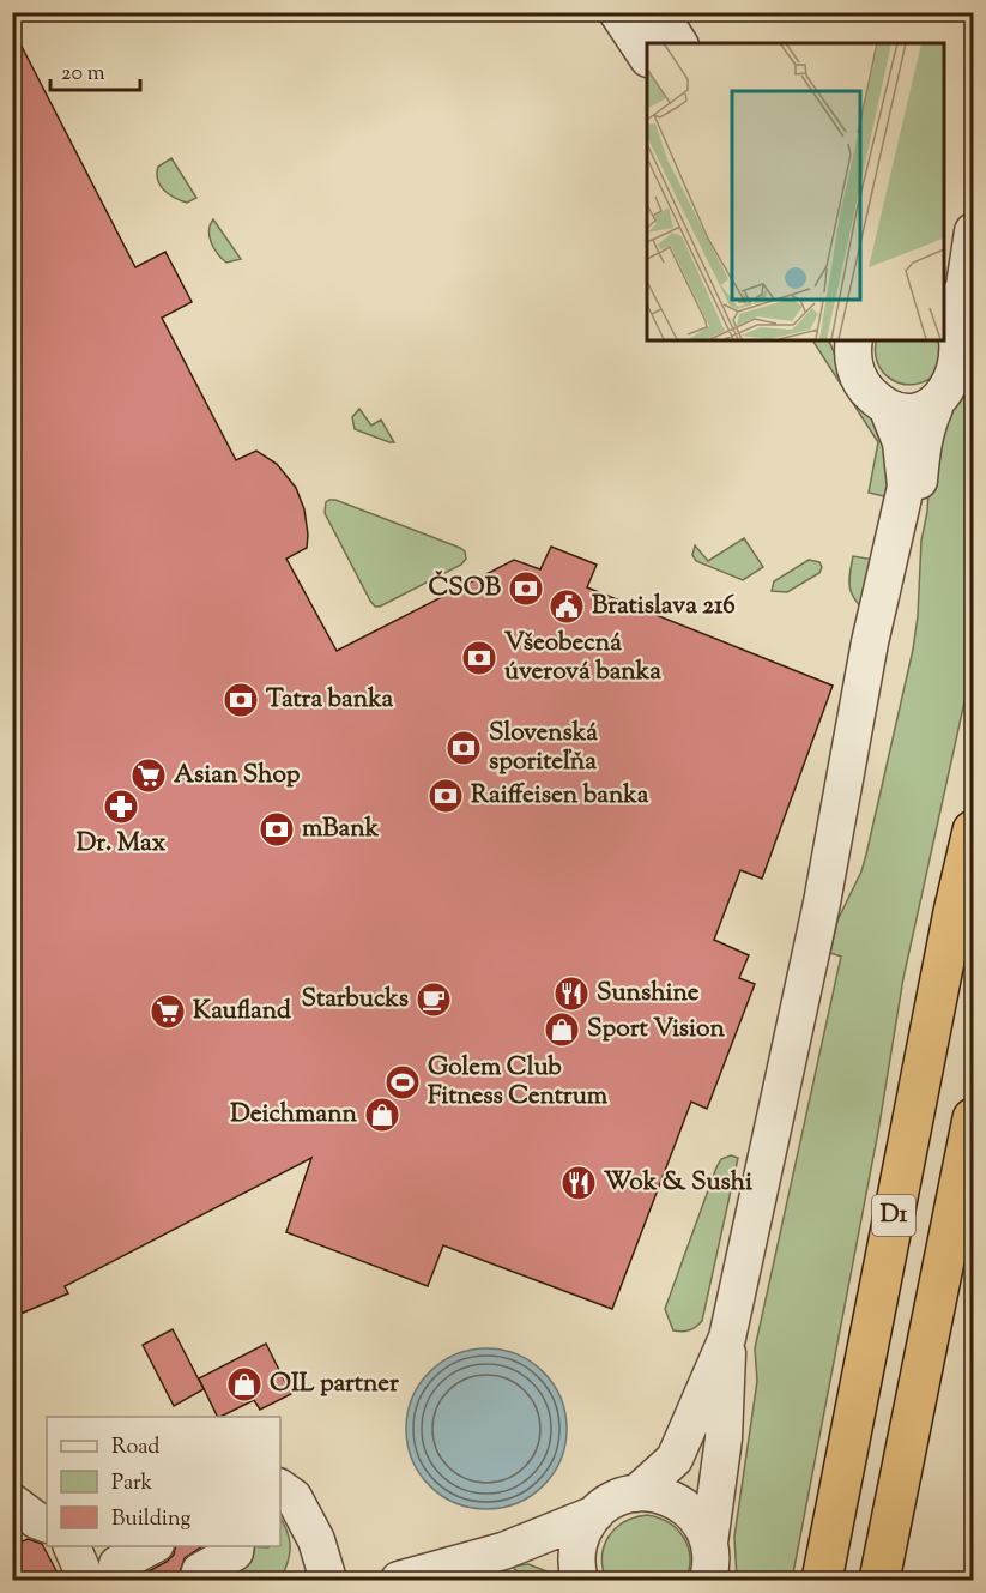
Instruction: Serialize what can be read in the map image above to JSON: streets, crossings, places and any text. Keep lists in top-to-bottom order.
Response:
{
  "streets": {
    "highway": ["D1"]
  },
  "places": {
    "bank": [
      "ČSOB",
      "Všeobecná úverová banka",
      "Tatra banka",
      "Slovenská sporiteľňa",
      "Raiffeisen banka",
      "mBank"
    ],
    "public building": ["Bratislava 216"],
    "supermarket": ["Asian Shop", "Kaufland"],
    "pharmacy": ["Dr. Max"],
    "restaurant": ["Sunshine", "Wok & Sushi"],
    "cafe": ["Starbucks"],
    "shop": ["Sport Vision", "Deichmann", "OIL partner"],
    "sports": ["Golem Club Fitness Centrum"]
  },
  "legend": ["Road", "Park", "Building"],
  "scale_bar": "20 m"
}
